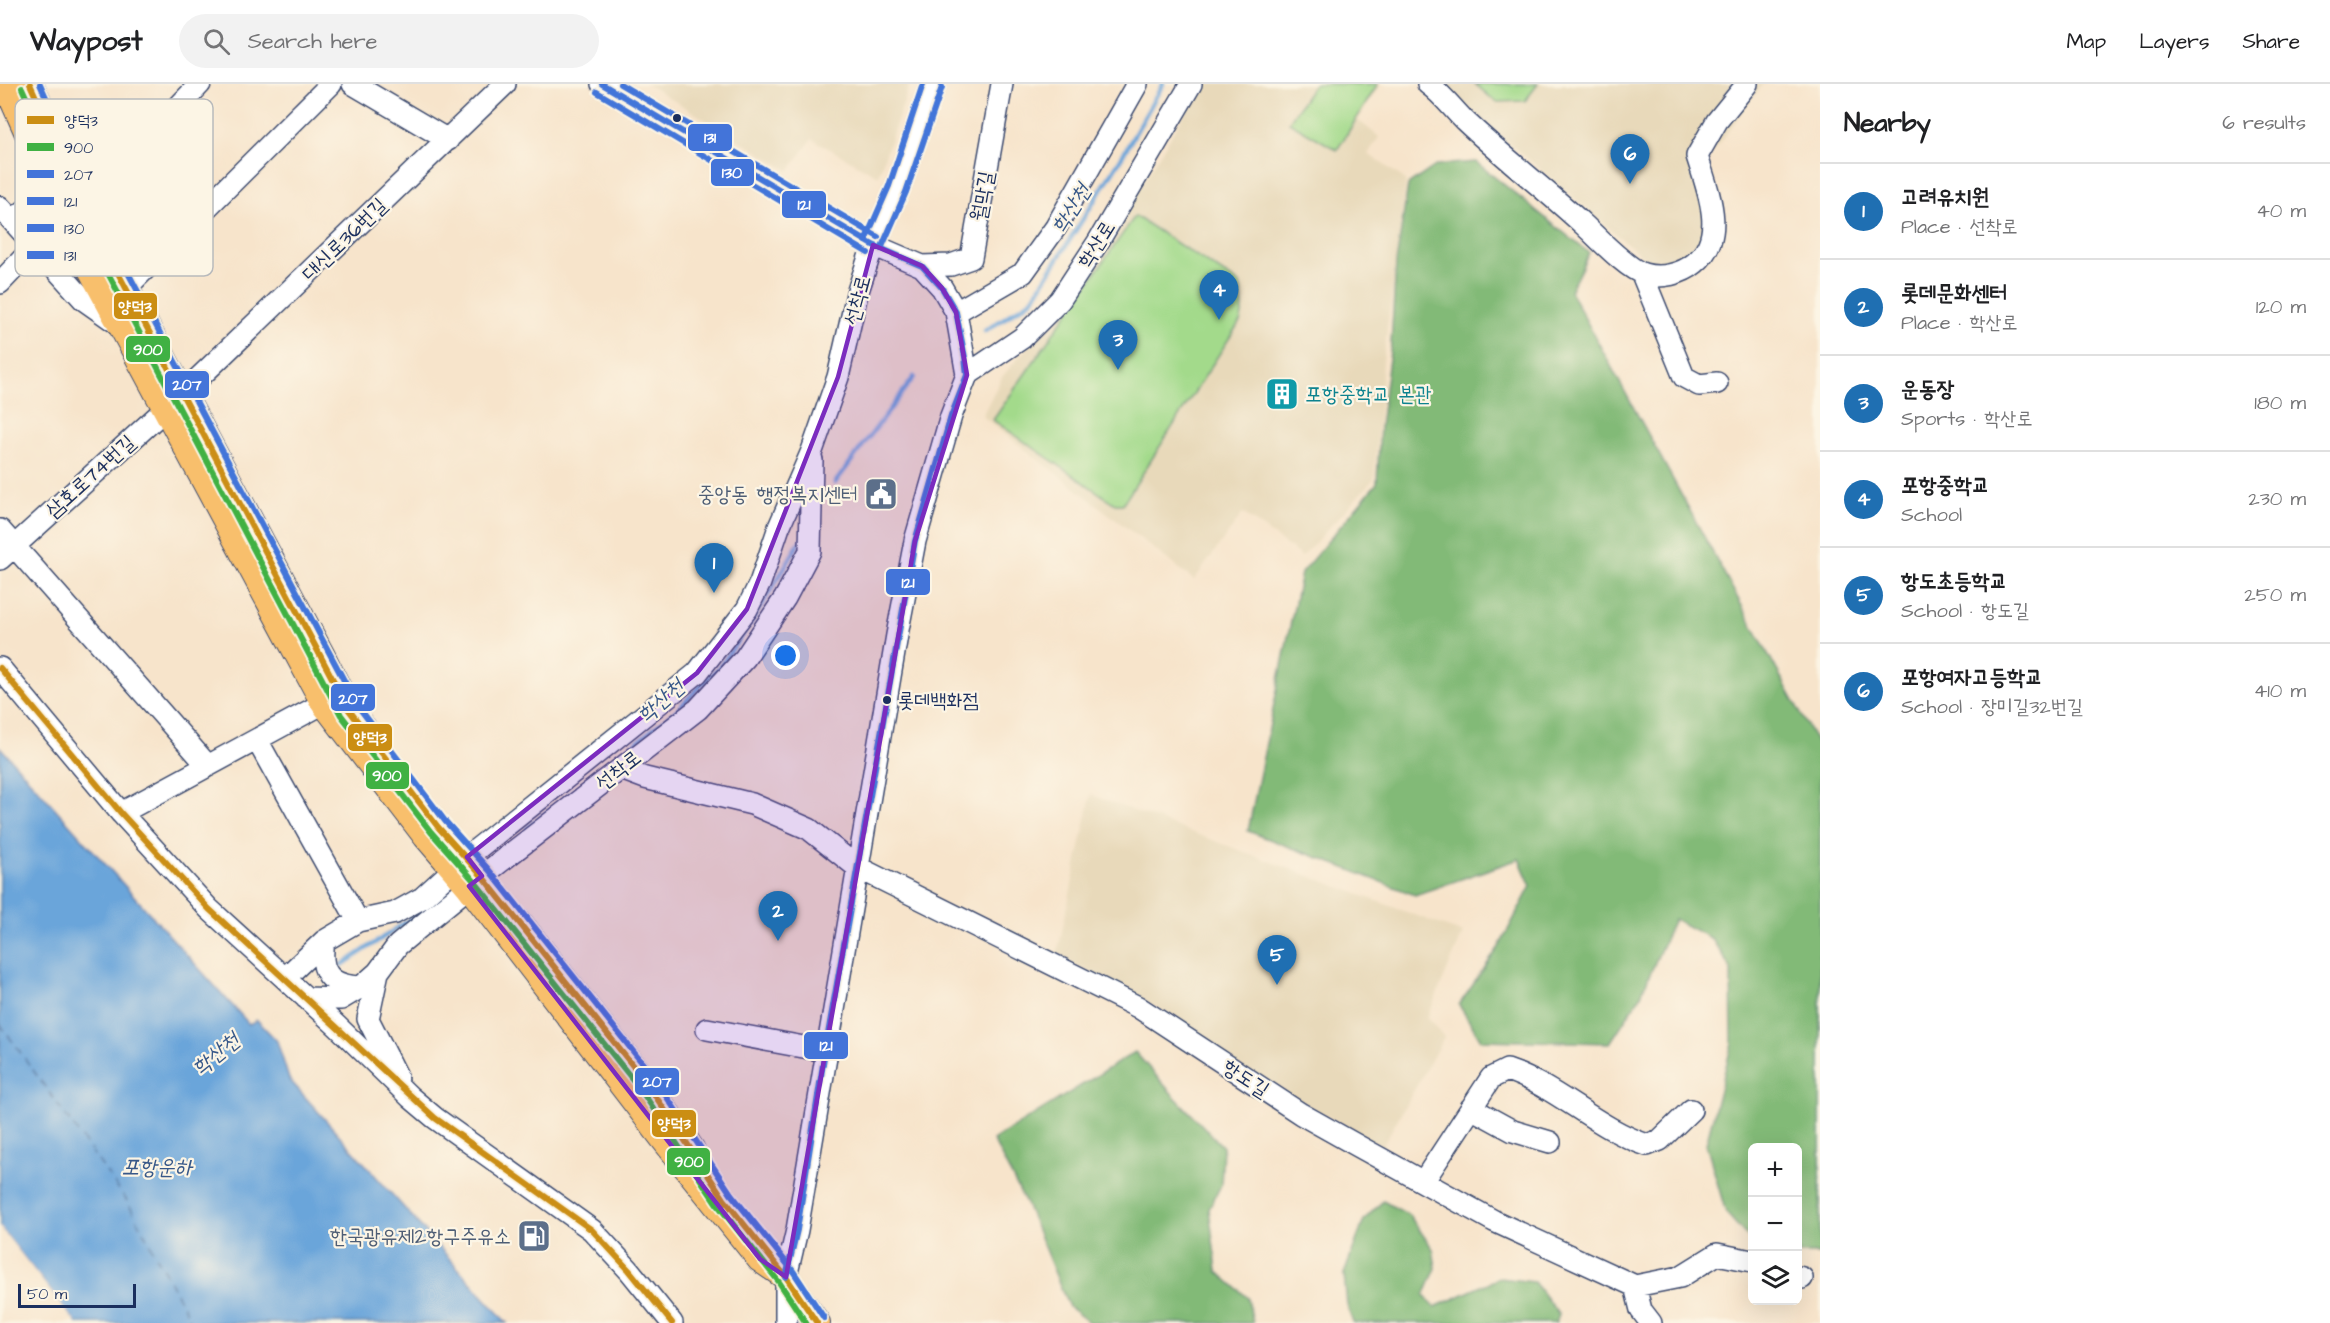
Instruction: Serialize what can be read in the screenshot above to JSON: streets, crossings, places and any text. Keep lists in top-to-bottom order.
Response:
{
  "streets": {
    "street": [
      "월막길",
      "대신로36번길",
      "학산로",
      "선착로",
      "삼호로74번길",
      "항도길"
    ]
  },
  "crossings": [
    ["대신로36번길", "삼호로74번길"],
    ["선착로", "항도길"]
  ],
  "water": ["학산천", "포항운하"],
  "places": {
    "building": ["포항중학교 본관"],
    "public building": ["중앙동 행정복지센터"],
    "other": ["롯데백화점"],
    "fuel station": ["한국광유제2항구주유소"]
  },
  "lines": [
    "transit line 양덕3",
    "transit line 207",
    "transit line 121",
    "transit line 131",
    "transit line 130",
    "transit line 900"
  ],
  "legend": [
    "양덕3",
    "900",
    "207",
    "121",
    "130",
    "131"
  ],
  "scale_bar": "50 m",
  "page": {
    "header": "Waypost",
    "search": "Search here",
    "nav": ["Map", "Layers", "Share"],
    "heading": ["Nearby", "6 results"],
    "pins": [
      "6",
      "4",
      "3",
      "1",
      "2",
      "5"
    ],
    "list": [
      {
        "mark": "1",
        "name": "고려유치원",
        "note": "Place · 선착로",
        "value": "40 m"
      },
      {
        "mark": "2",
        "name": "롯데문화센터",
        "note": "Place · 학산로",
        "value": "120 m"
      },
      {
        "mark": "3",
        "name": "운동장",
        "note": "Sports · 학산로",
        "value": "180 m"
      },
      {
        "mark": "4",
        "name": "포항중학교",
        "note": "School",
        "value": "230 m"
      },
      {
        "mark": "5",
        "name": "항도초등학교",
        "note": "School · 항도길",
        "value": "250 m"
      },
      {
        "mark": "6",
        "name": "포항여자고등학교",
        "note": "School · 장미길32번길",
        "value": "410 m"
      }
    ],
    "map_buttons": ["+", "−"],
    "scale": "50 m"
  }
}
